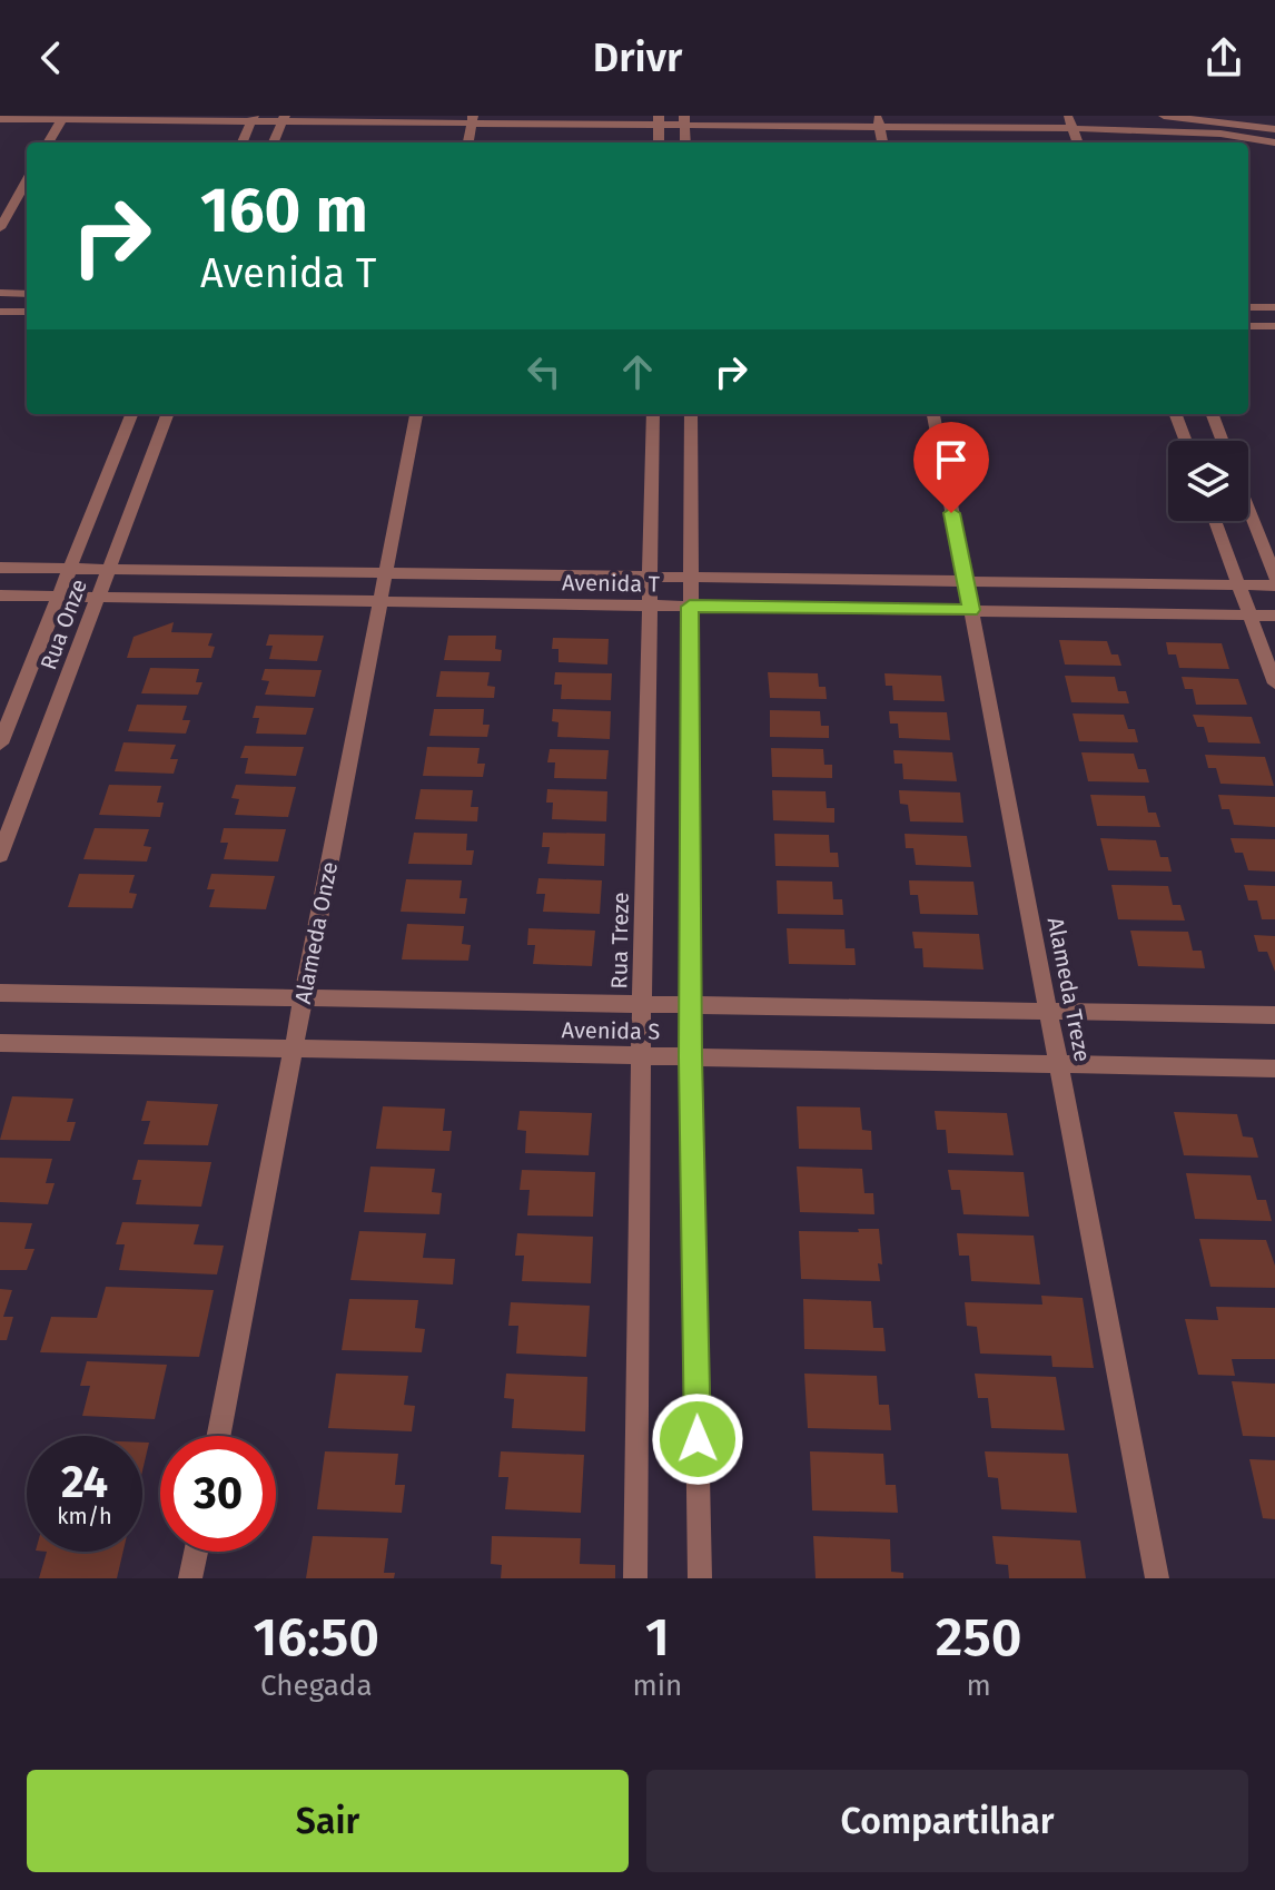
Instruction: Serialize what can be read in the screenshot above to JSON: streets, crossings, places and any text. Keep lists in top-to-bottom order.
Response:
{
  "streets": {
    "street": [
      "Avenida T",
      "Rua Onze",
      "Alameda Onze",
      "Rua Treze",
      "Alameda Treze",
      "Avenida S"
    ]
  },
  "crossings": [
    ["Avenida T", "Rua Onze"],
    ["Avenida T", "Alameda Onze"],
    ["Avenida T", "Rua Treze"],
    ["Avenida T", "Alameda Treze"],
    ["Alameda Onze", "Avenida S"],
    ["Rua Treze", "Avenida S"],
    ["Alameda Treze", "Avenida S"]
  ],
  "page": {
    "header": "Drivr",
    "turn": ["160 m", "Avenida T"],
    "speed": "24 km/h",
    "limit": "30",
    "eta": [
      "16:50",
      "Chegada",
      "1",
      "min",
      "250",
      "m"
    ],
    "buttons": ["Sair", "Compartilhar"]
  }
}
